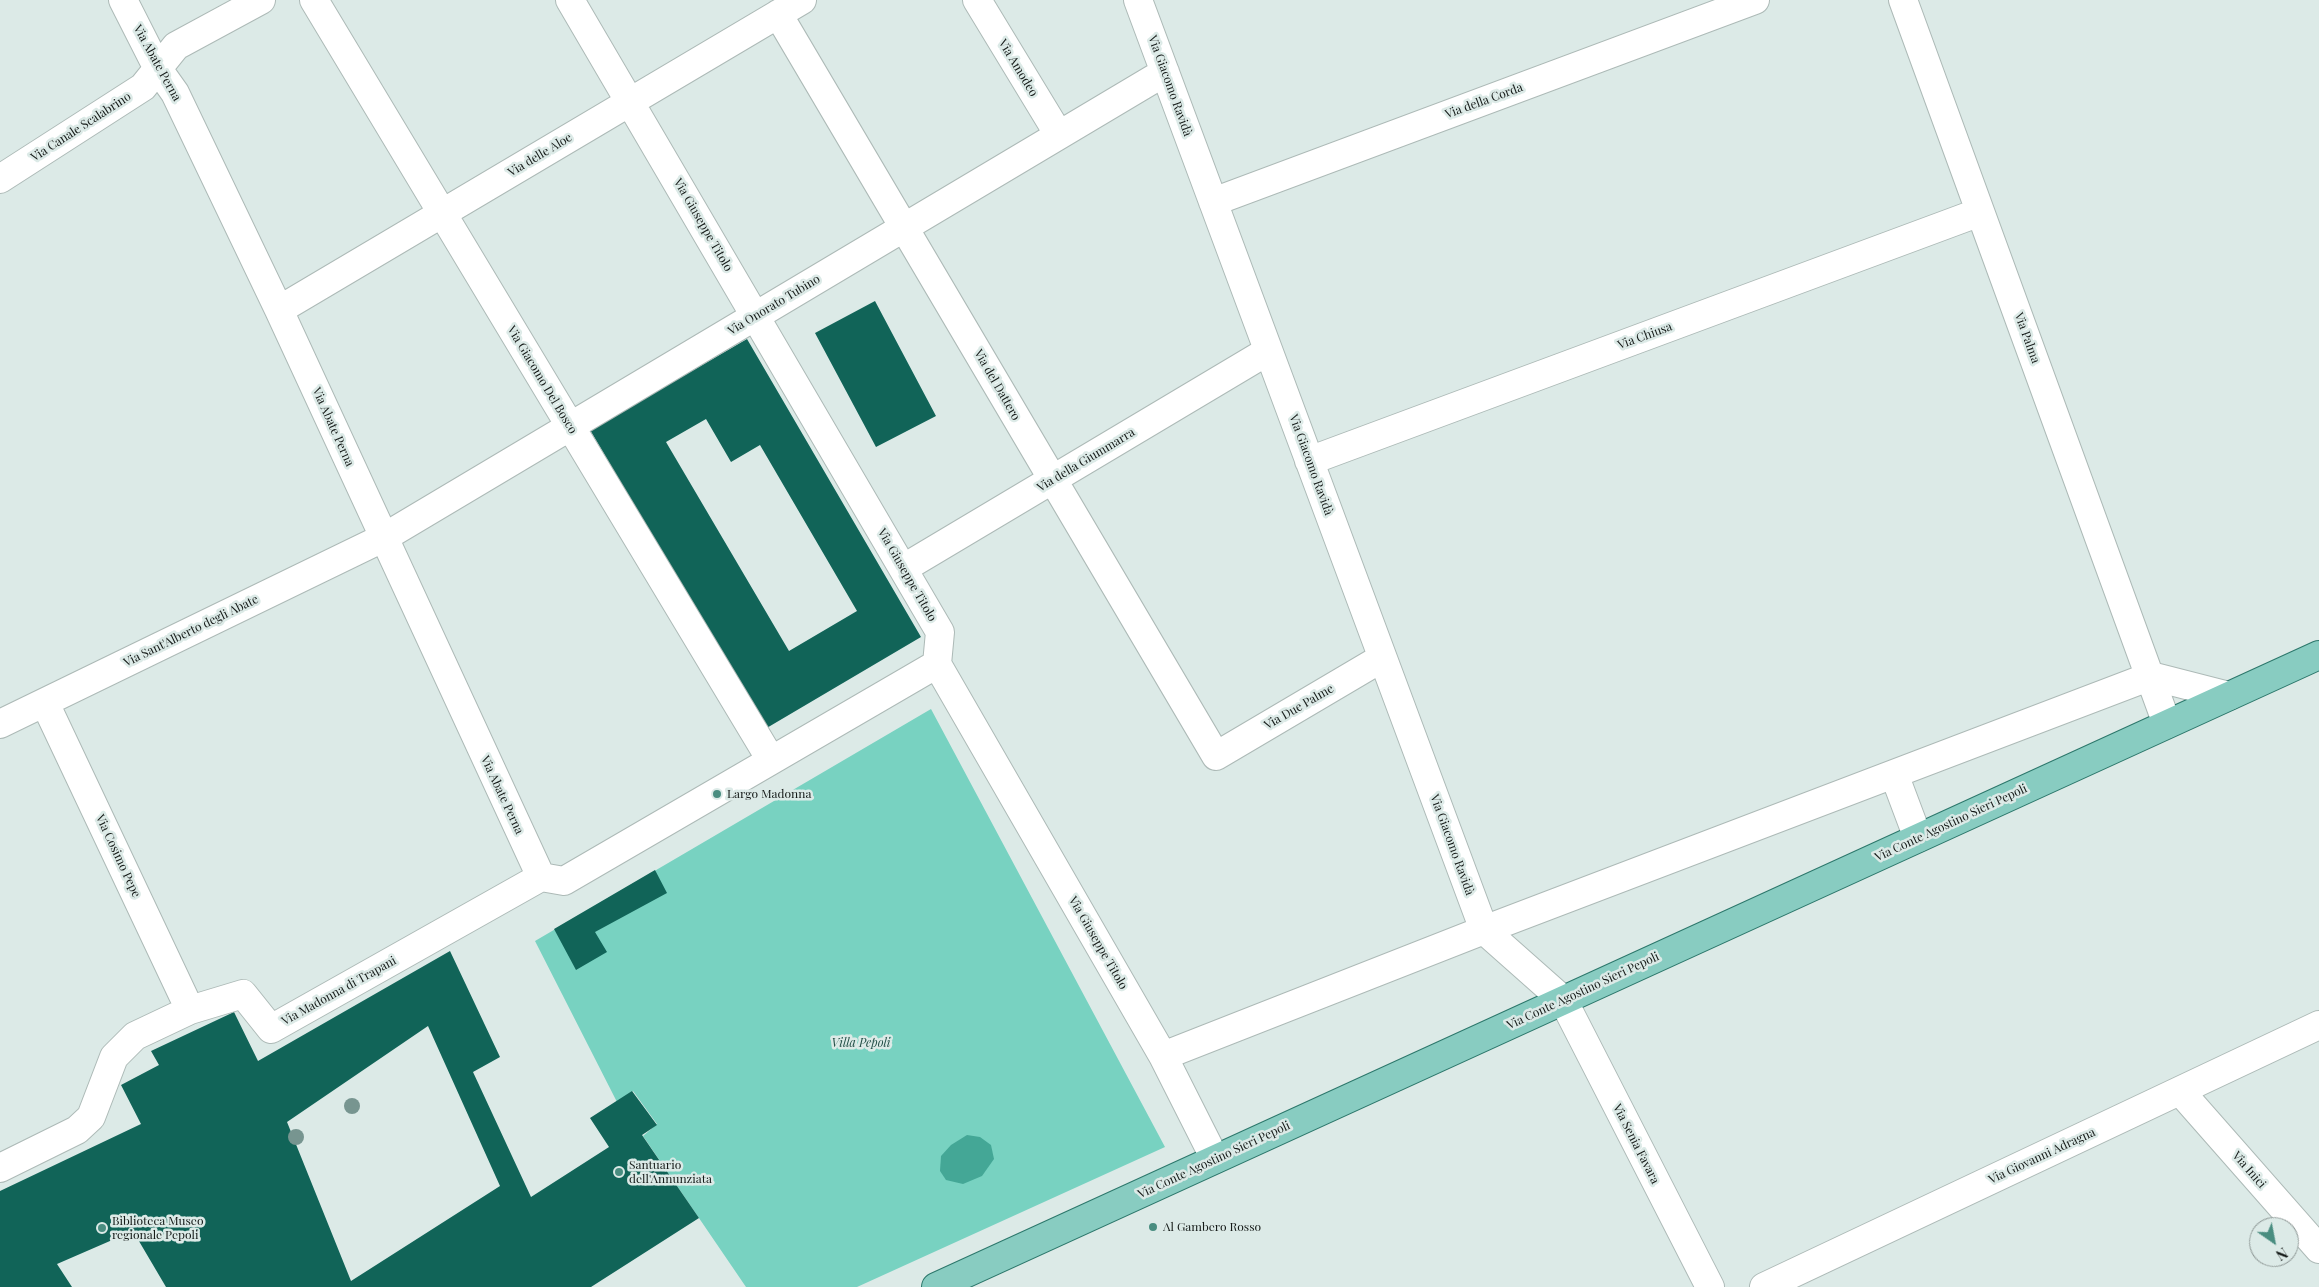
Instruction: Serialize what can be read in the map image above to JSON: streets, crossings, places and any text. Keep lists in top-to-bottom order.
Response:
{
  "streets": {
    "main road": ["Via Conte Agostino Sieri Pepoli"],
    "street": [
      "Via Abate Perna",
      "Via Amodeo",
      "Via Giacomo Ravidà",
      "Via della Corda",
      "Via Canale Scalabrino",
      "Via delle Aloe",
      "Via Giuseppe Titolo",
      "Via Onorato Tubino",
      "Via Chiusa",
      "Via Palma",
      "Via Giacomo Del Bosco",
      "Via del Dattero",
      "Via della Giummarra",
      "Via Sant'Alberto degli Abate",
      "Via Due Palme",
      "Via Cosimo Pepe",
      "Via Madonna di Trapani",
      "Via Senia Favara",
      "Via Giovanni Adragna",
      "Via Inici"
    ]
  },
  "crossings": [
    ["Via Abate Perna", "Via Canale Scalabrino"],
    ["Via Abate Perna", "Via delle Aloe"],
    ["Via Abate Perna", "Via Onorato Tubino"],
    ["Via Abate Perna", "Via Sant'Alberto degli Abate"],
    ["Via Abate Perna", "Via Madonna di Trapani"],
    ["Via Amodeo", "Via Onorato Tubino"],
    ["Via Giacomo Ravidà", "Via della Corda"],
    ["Via Giacomo Ravidà", "Via Onorato Tubino"],
    ["Via Giacomo Ravidà", "Via Chiusa"],
    ["Via Giacomo Ravidà", "Via della Giummarra"],
    ["Via Giacomo Ravidà", "Via Due Palme"],
    ["Via delle Aloe", "Via Giuseppe Titolo"],
    ["Via delle Aloe", "Via Giacomo Del Bosco"],
    ["Via delle Aloe", "Via del Dattero"],
    ["Via Giuseppe Titolo", "Via Onorato Tubino"],
    ["Via Giuseppe Titolo", "Via della Giummarra"],
    ["Via Giuseppe Titolo", "Via Conte Agostino Sieri Pepoli"],
    ["Via Onorato Tubino", "Via Giacomo Del Bosco"],
    ["Via Onorato Tubino", "Via del Dattero"],
    ["Via Onorato Tubino", "Via Sant'Alberto degli Abate"],
    ["Via Chiusa", "Via Palma"],
    ["Via Palma", "Via Conte Agostino Sieri Pepoli"],
    ["Via del Dattero", "Via della Giummarra"],
    ["Via del Dattero", "Via Due Palme"],
    ["Via Sant'Alberto degli Abate", "Via Cosimo Pepe"],
    ["Via Conte Agostino Sieri Pepoli", "Via Senia Favara"],
    ["Via Cosimo Pepe", "Via Madonna di Trapani"],
    ["Via Giovanni Adragna", "Via Inici"]
  ],
  "parks": ["Villa Pepoli"],
  "places": [
    "Largo Madonna",
    "Santuario dell'Annunziata",
    "Al Gambero Rosso",
    "Biblioteca Museo regionale Pepoli"
  ],
  "north": "bottom right"
}
